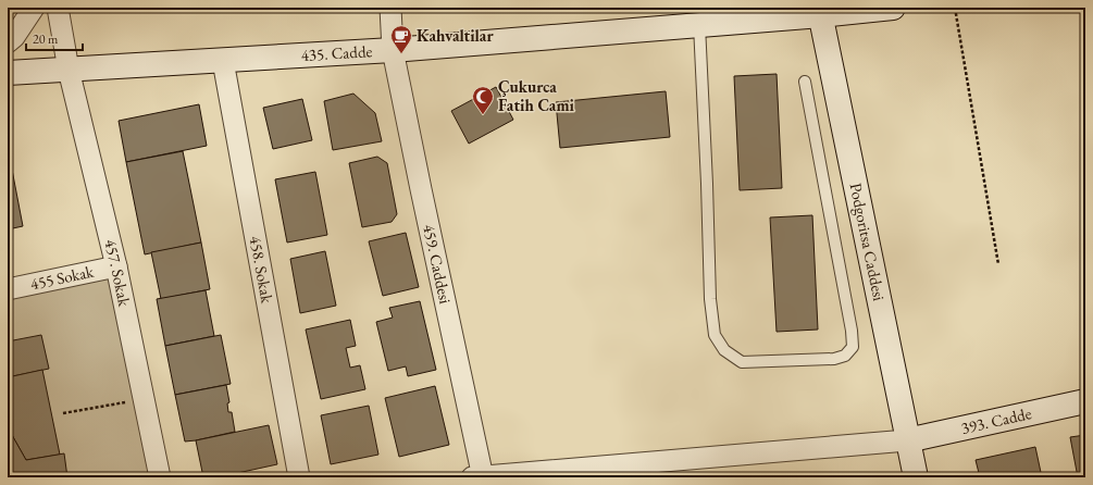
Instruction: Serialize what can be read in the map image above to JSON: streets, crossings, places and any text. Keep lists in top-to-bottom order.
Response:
{
  "streets": {
    "street": [
      "435. Cadde",
      "Podgoritsa Caddesi",
      "459. Caddesi",
      "458. Sokak",
      "457. Sokak",
      "455 Sokak",
      "393. Cadde"
    ]
  },
  "crossings": [
    ["435. Cadde", "Podgoritsa Caddesi"],
    ["435. Cadde", "459. Caddesi"],
    ["435. Cadde", "458. Sokak"],
    ["435. Cadde", "457. Sokak"],
    ["Podgoritsa Caddesi", "393. Cadde"],
    ["457. Sokak", "455 Sokak"]
  ],
  "places": {
    "cafe": ["Kahvaltilar"],
    "mosque": ["Çukurca Fatih Cami"]
  },
  "scale_bar": "20 m"
}
